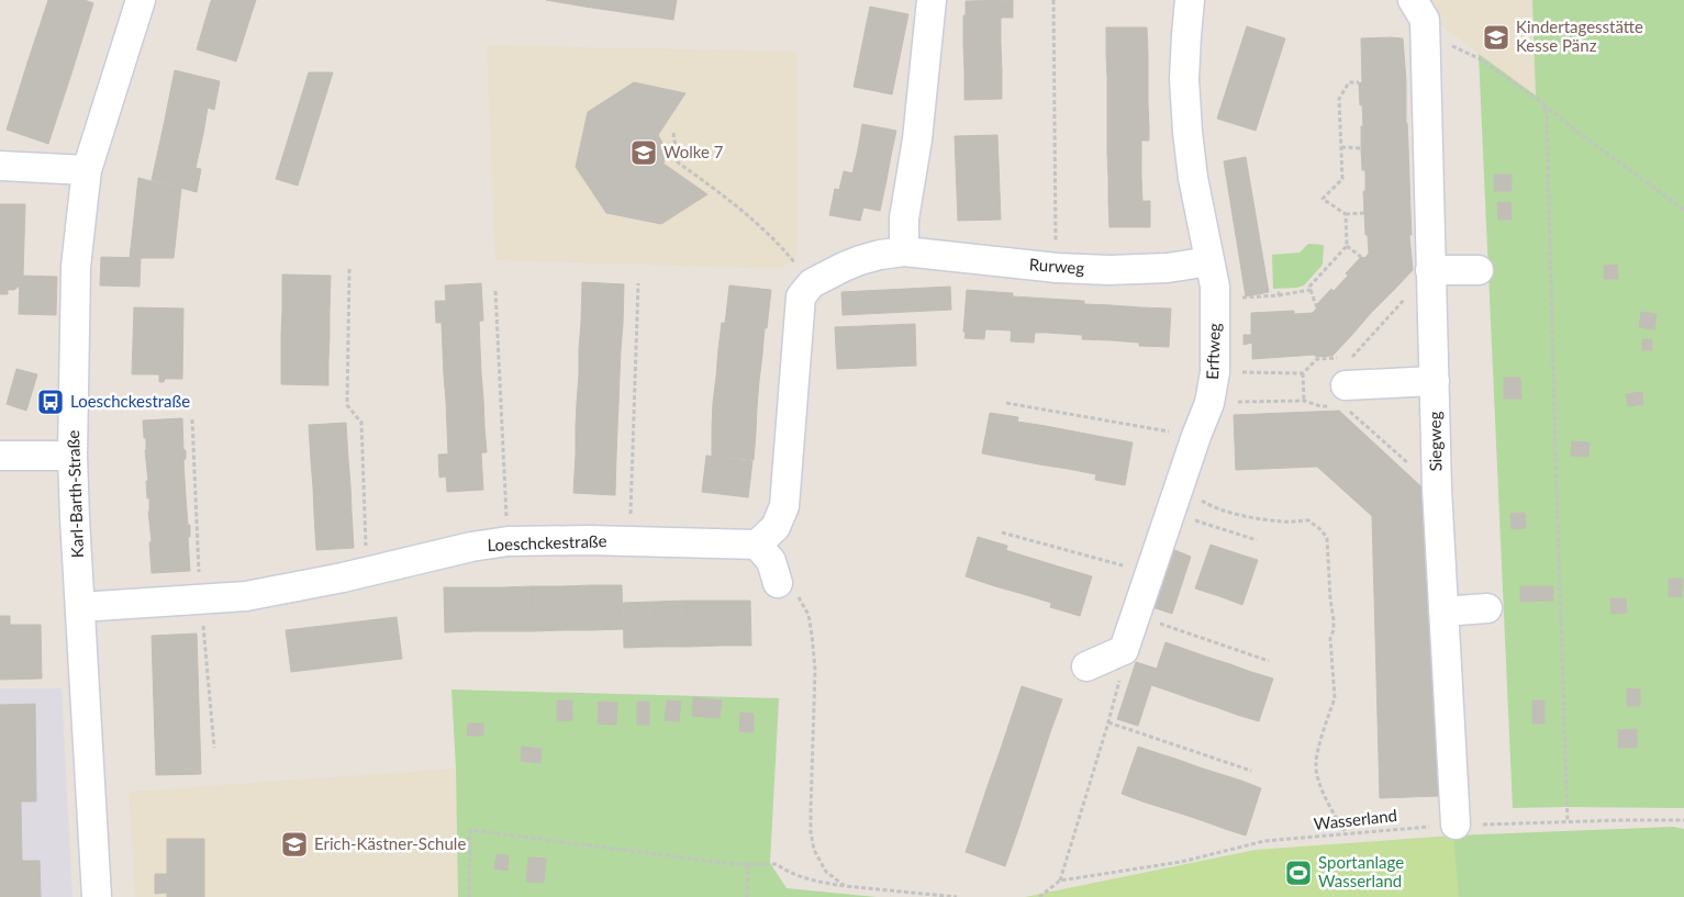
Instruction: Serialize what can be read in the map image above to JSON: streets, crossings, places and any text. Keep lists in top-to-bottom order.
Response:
{
  "streets": {
    "street": [
      "Rurweg",
      "Erftweg",
      "Siegweg",
      "Karl-Barth-Straße",
      "Loeschckestraße"
    ],
    "path": ["Wasserland"]
  },
  "crossings": [
    ["Rurweg", "Erftweg"],
    ["Siegweg", "Wasserland"],
    ["Karl-Barth-Straße", "Loeschckestraße"]
  ],
  "places": {
    "school or university": ["Kindertagesstätte Kesse Pänz", "Wolke 7", "Erich-Kästner-Schule"],
    "bus stop": ["Loeschckestraße"],
    "sports": ["Sportanlage Wasserland"]
  }
}
